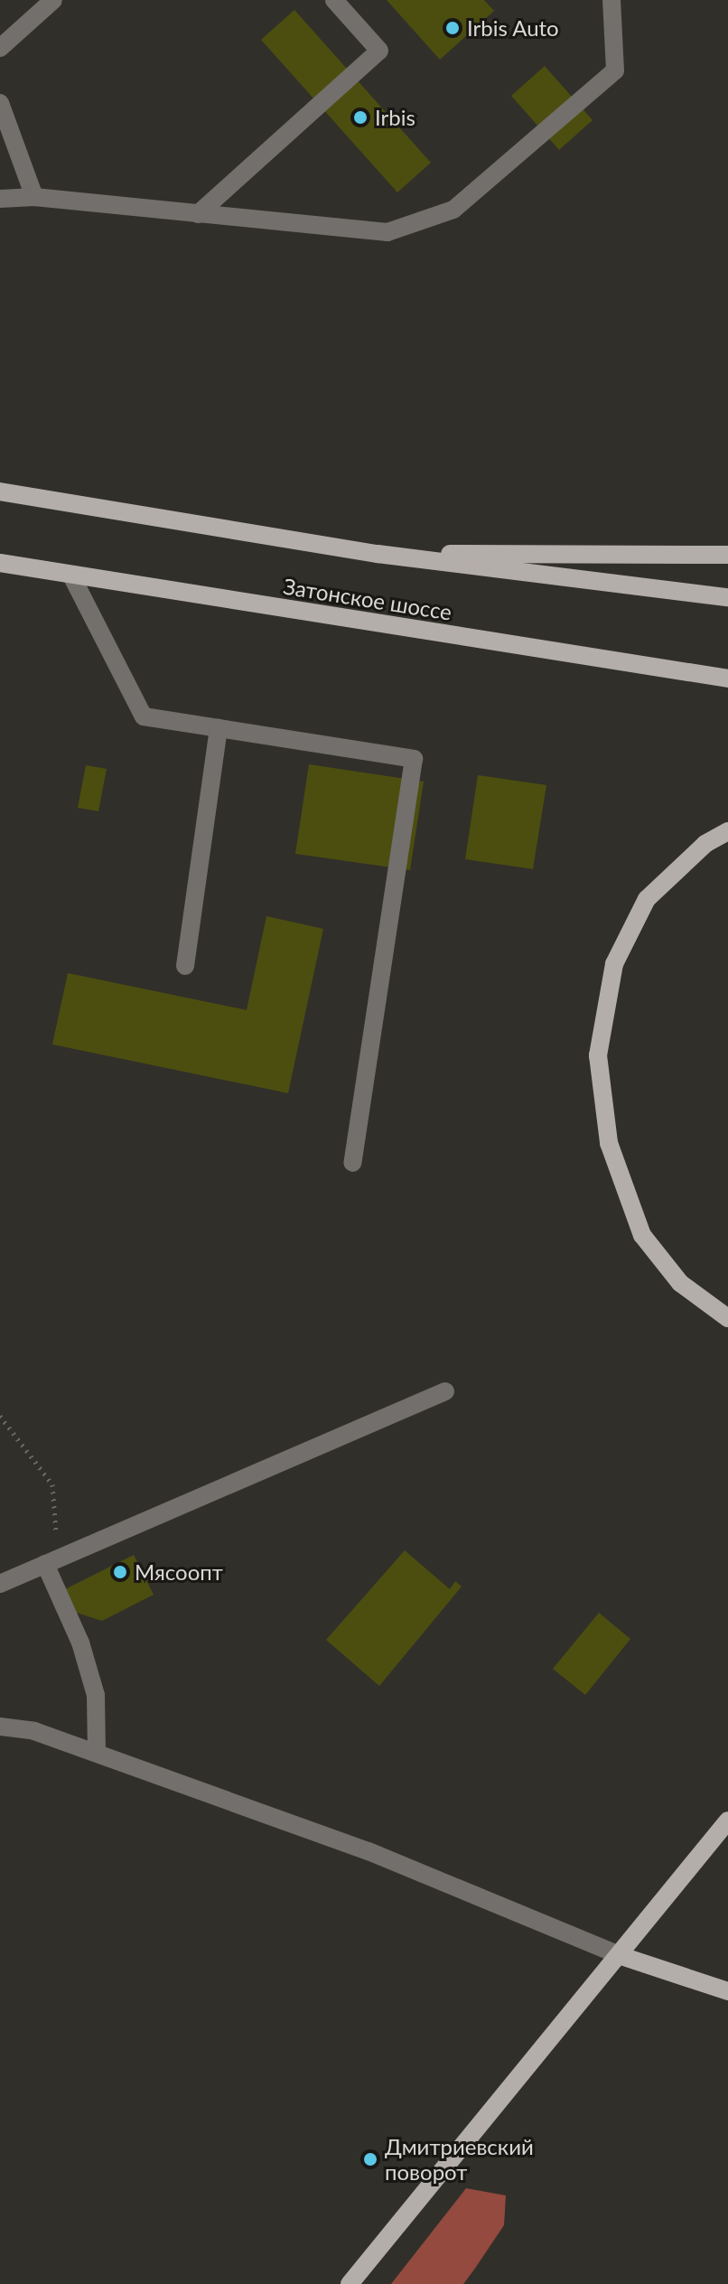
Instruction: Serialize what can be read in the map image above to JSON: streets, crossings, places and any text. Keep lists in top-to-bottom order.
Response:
{
  "streets": {
    "main road": ["Затонское шоссе"]
  },
  "places": [
    "Irbis Auto",
    "Irbis",
    "Мясоопт",
    "Дмитриевский поворот"
  ]
}
